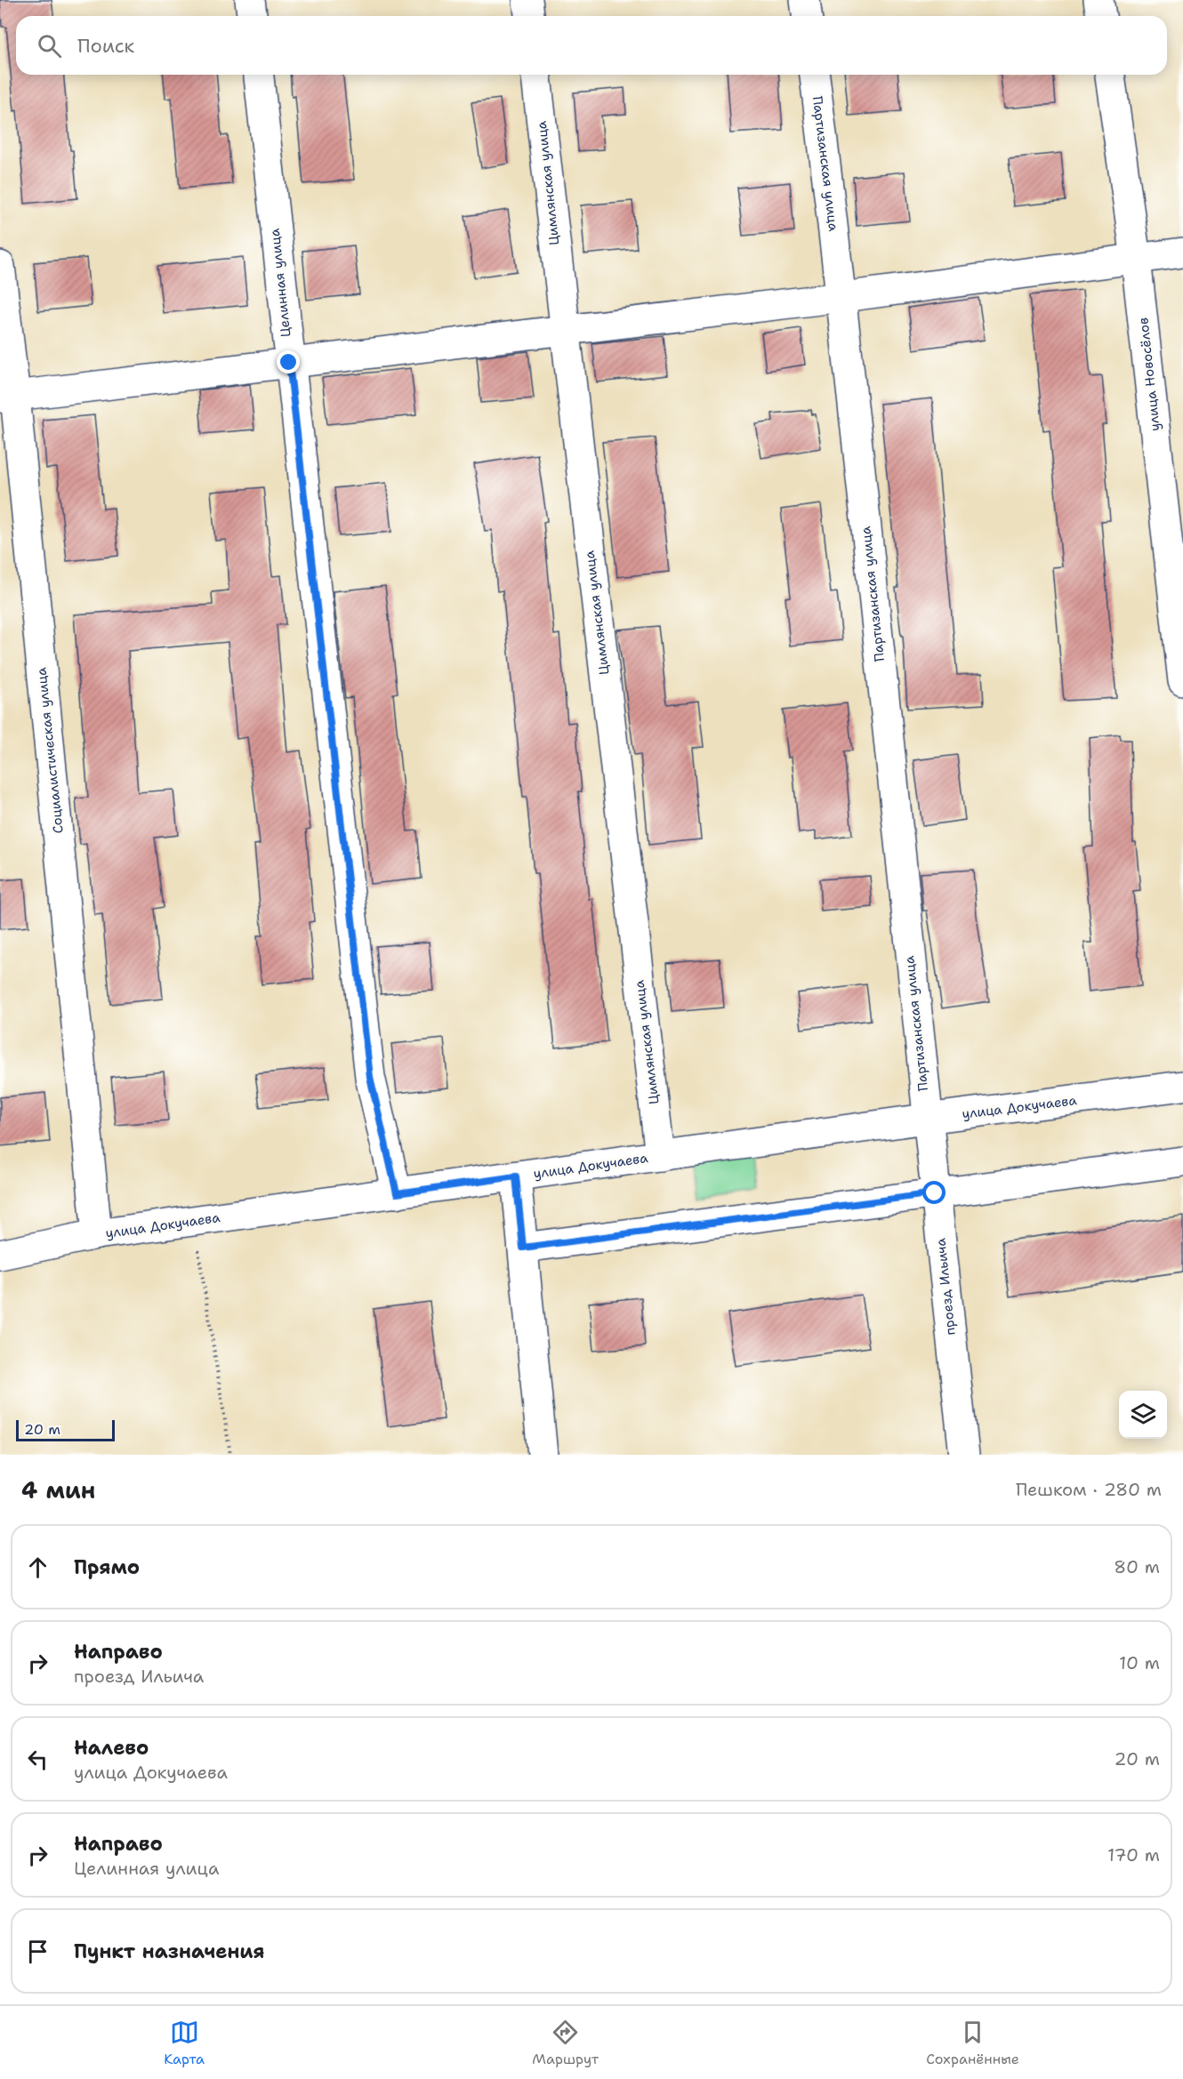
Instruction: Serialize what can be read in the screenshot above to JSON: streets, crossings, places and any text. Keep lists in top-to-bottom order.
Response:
{
  "streets": {
    "street": [
      "Партизанская улица",
      "Цимлянская улица",
      "Целинная улица",
      "улица Новосёлов",
      "Социалистическая улица",
      "улица Докучаева",
      "проезд Ильича"
    ]
  },
  "crossings": [
    ["Партизанская улица", "улица Докучаева"],
    ["Партизанская улица", "проезд Ильича"],
    ["Цимлянская улица", "улица Докучаева"],
    ["Целинная улица", "улица Докучаева"],
    ["Социалистическая улица", "улица Докучаева"],
    ["улица Докучаева", "проезд Ильича"]
  ],
  "scale_bar": "20 m",
  "page": {
    "search": "Поиск",
    "scale": "20 m",
    "heading": ["4 мин", "Пешком · 280 m"],
    "list": [
      ["Прямо", "80 m"],
      ["Направо", "проезд Ильича", "10 m"],
      ["Налево", "улица Докучаева", "20 m"],
      ["Направо", "Целинная улица", "170 m"],
      "Пункт назначения"
    ],
    "nav": ["Карта", "Маршрут", "Сохранённые"]
  }
}
